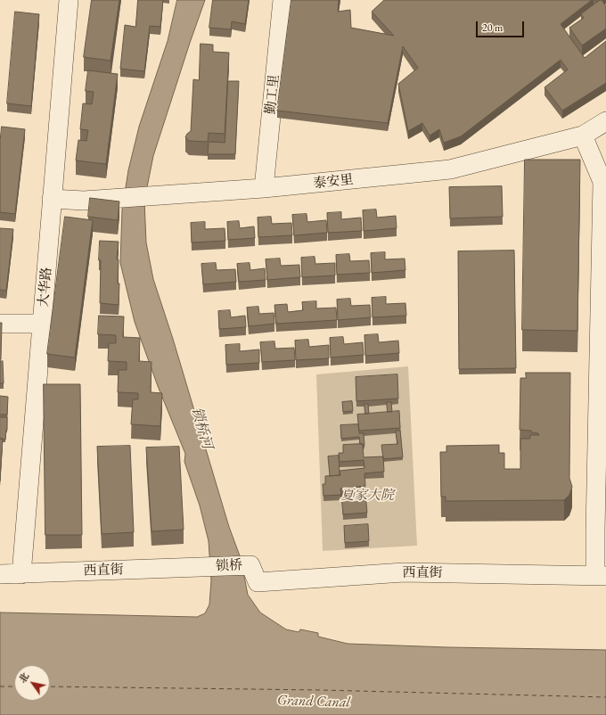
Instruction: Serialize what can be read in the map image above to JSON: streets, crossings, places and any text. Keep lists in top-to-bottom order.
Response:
{
  "streets": {
    "street": [
      "勤工里",
      "泰安里",
      "大华路",
      "锁桥",
      "西直街"
    ]
  },
  "crossings": [
    ["勤工里", "泰安里"],
    ["泰安里", "大华路"],
    ["大华路", "西直街"],
    ["锁桥", "西直街"]
  ],
  "water": ["锁桥河", "Grand Canal"],
  "parks": ["夏家大院"],
  "scale_bar": "20 m",
  "north": "top left"
}
